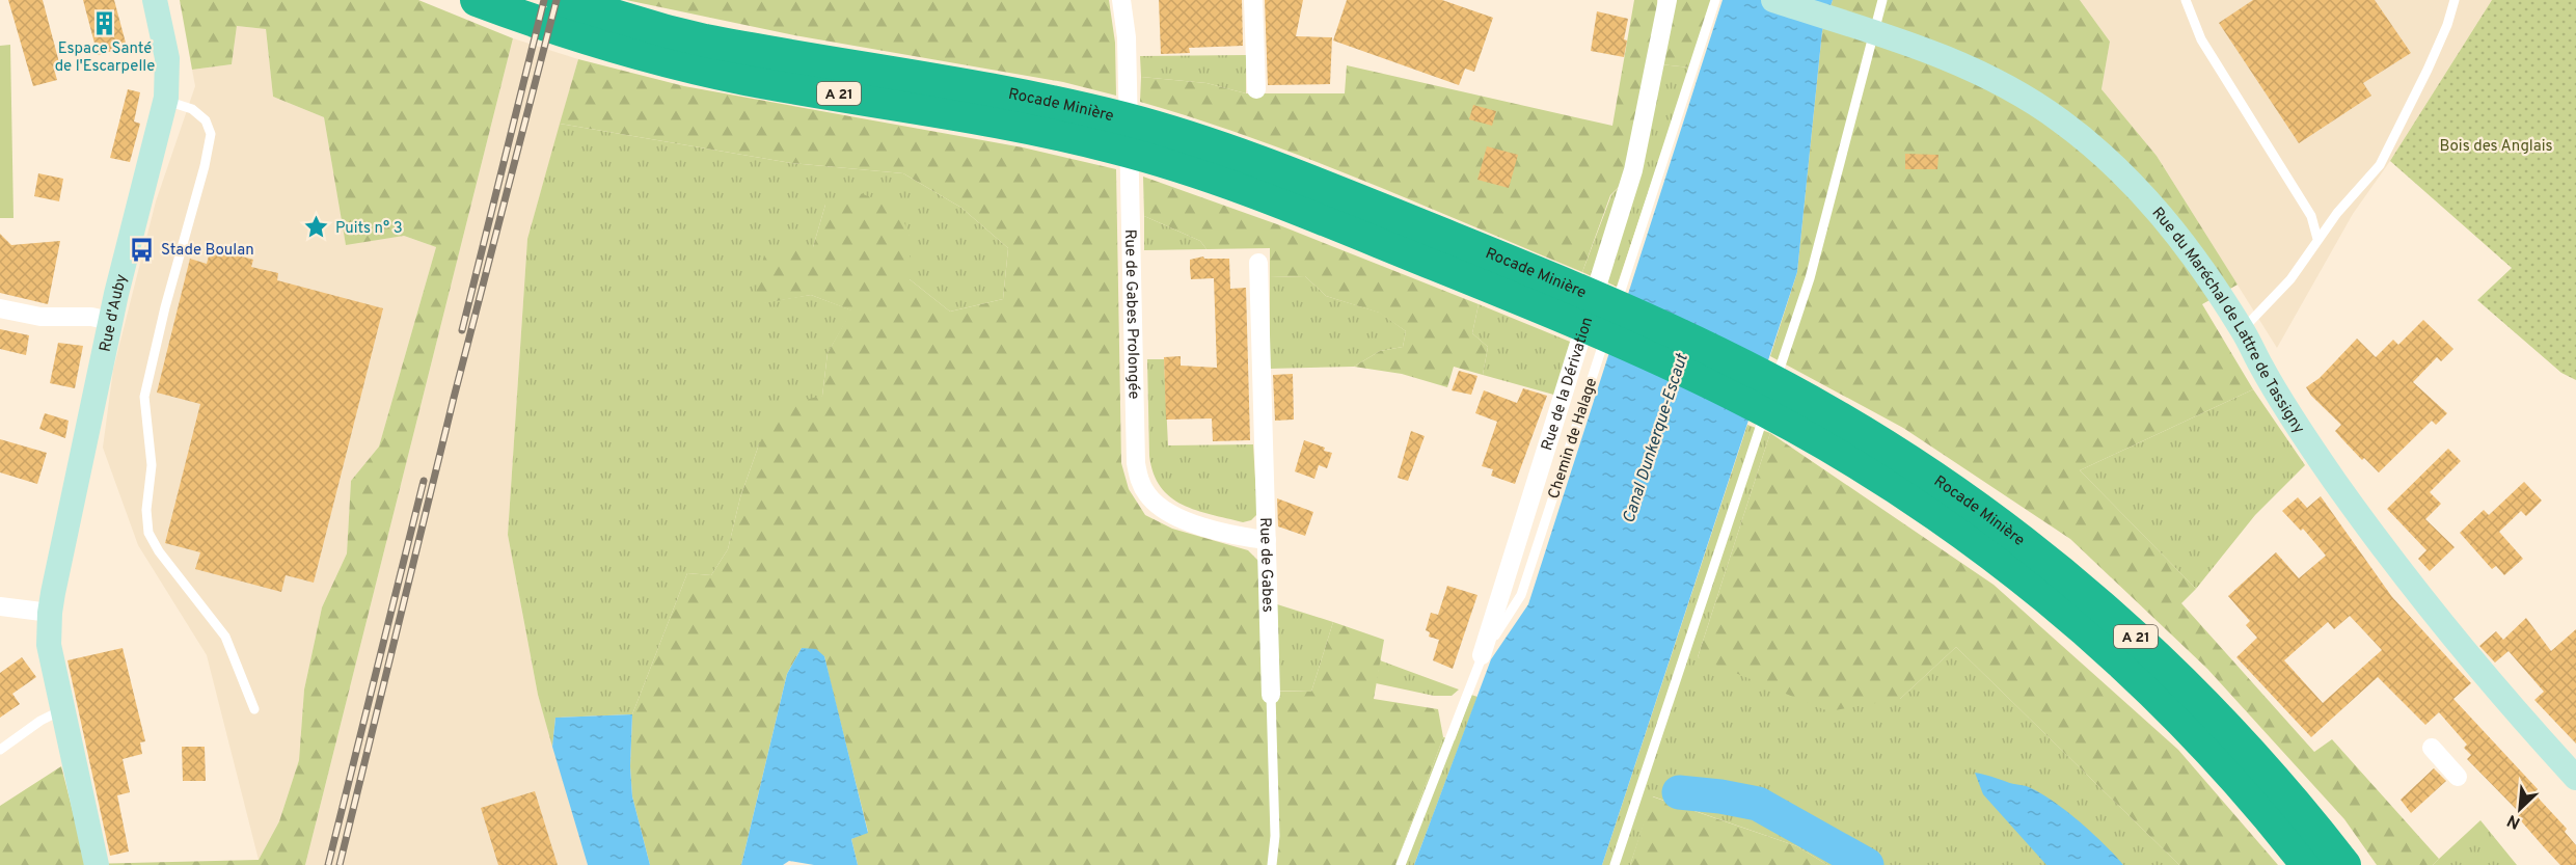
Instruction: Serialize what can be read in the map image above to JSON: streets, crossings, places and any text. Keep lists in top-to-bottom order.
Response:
{
  "streets": {
    "highway": ["A 21", "Rocade Minière"],
    "street": [
      "Rue d'Auby",
      "Rue de Gabes Prolongée",
      "Rue du Maréchal de Lattre de Tassigny",
      "Rue de la Dérivation",
      "Rue de Gabes"
    ],
    "lane": ["Chemin de Halage"]
  },
  "crossings": [
    ["Rue de Gabes Prolongée", "Rue de Gabes"],
    ["Rue de la Dérivation", "Chemin de Halage"]
  ],
  "water": ["Canal Dunkerque-Escaut"],
  "parks": ["Bois des Anglais"],
  "places": {
    "building": ["Espace Santé de l'Escarpelle"],
    "place": ["Puits n° 3"],
    "bus stop": ["Stade Boulan"]
  },
  "north": "bottom left"
}
